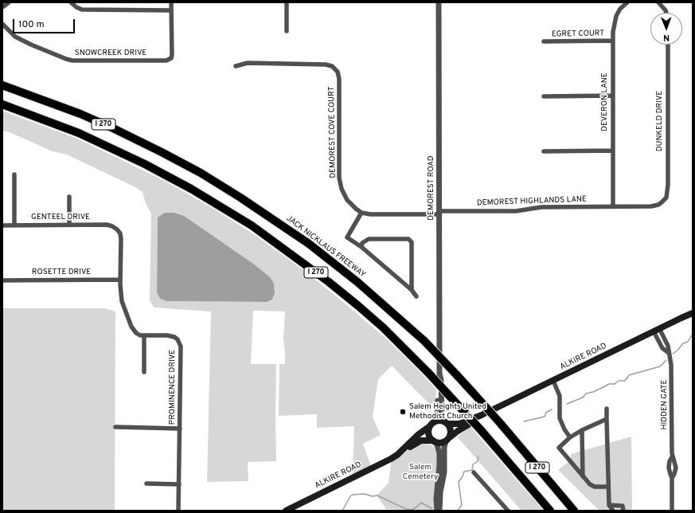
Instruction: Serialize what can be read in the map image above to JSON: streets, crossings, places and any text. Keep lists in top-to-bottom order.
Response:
{
  "streets": {
    "highway": ["I 270", "JACK NICKLAUS FREEWAY"],
    "main road": ["ALKIRE ROAD"],
    "street": [
      "EGRET COURT",
      "SNOWCREEK DRIVE",
      "DEVERON LANE",
      "DUNKELD DRIVE",
      "DEMOREST COVE COURT",
      "DEMOREST ROAD",
      "DEMOREST HIGHLANDS LANE",
      "GENTEEL DRIVE",
      "ROSETTE DRIVE",
      "PROMINENCE DRIVE",
      "HIDDEN GATE"
    ]
  },
  "crossings": [
    ["EGRET COURT", "DEVERON LANE"],
    ["DEVERON LANE", "DEMOREST HIGHLANDS LANE"],
    ["DUNKELD DRIVE", "DEMOREST HIGHLANDS LANE"],
    ["DEMOREST ROAD", "DEMOREST HIGHLANDS LANE"],
    ["DEMOREST ROAD", "ALKIRE ROAD"],
    ["GENTEEL DRIVE", "ROSETTE DRIVE"],
    ["ALKIRE ROAD", "HIDDEN GATE"]
  ],
  "parks": ["Salem Cemetery"],
  "places": ["Salem Heights United Methodist Church"],
  "scale_bar": "100 m",
  "north": "bottom"
}
